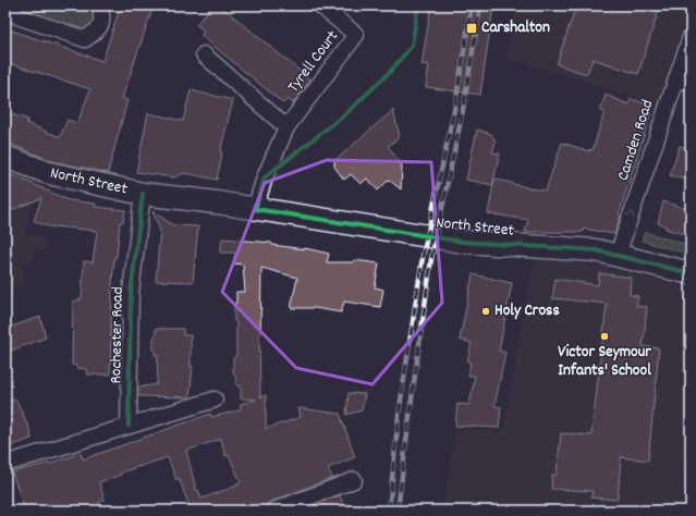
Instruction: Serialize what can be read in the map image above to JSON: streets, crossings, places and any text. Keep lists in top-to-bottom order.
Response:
{
  "streets": {
    "main road": ["North Street"],
    "street": ["Tyrell Court", "Camden Road", "Rochester Road"]
  },
  "crossings": [
    ["Tyrell Court", "North Street"],
    ["Camden Road", "North Street"],
    ["North Street", "Rochester Road"]
  ],
  "one_way": ["Camden Road"],
  "places": {
    "transit": ["Carshalton"],
    "other": ["Holy Cross", "Victor Seymour Infants' School"]
  }
}
